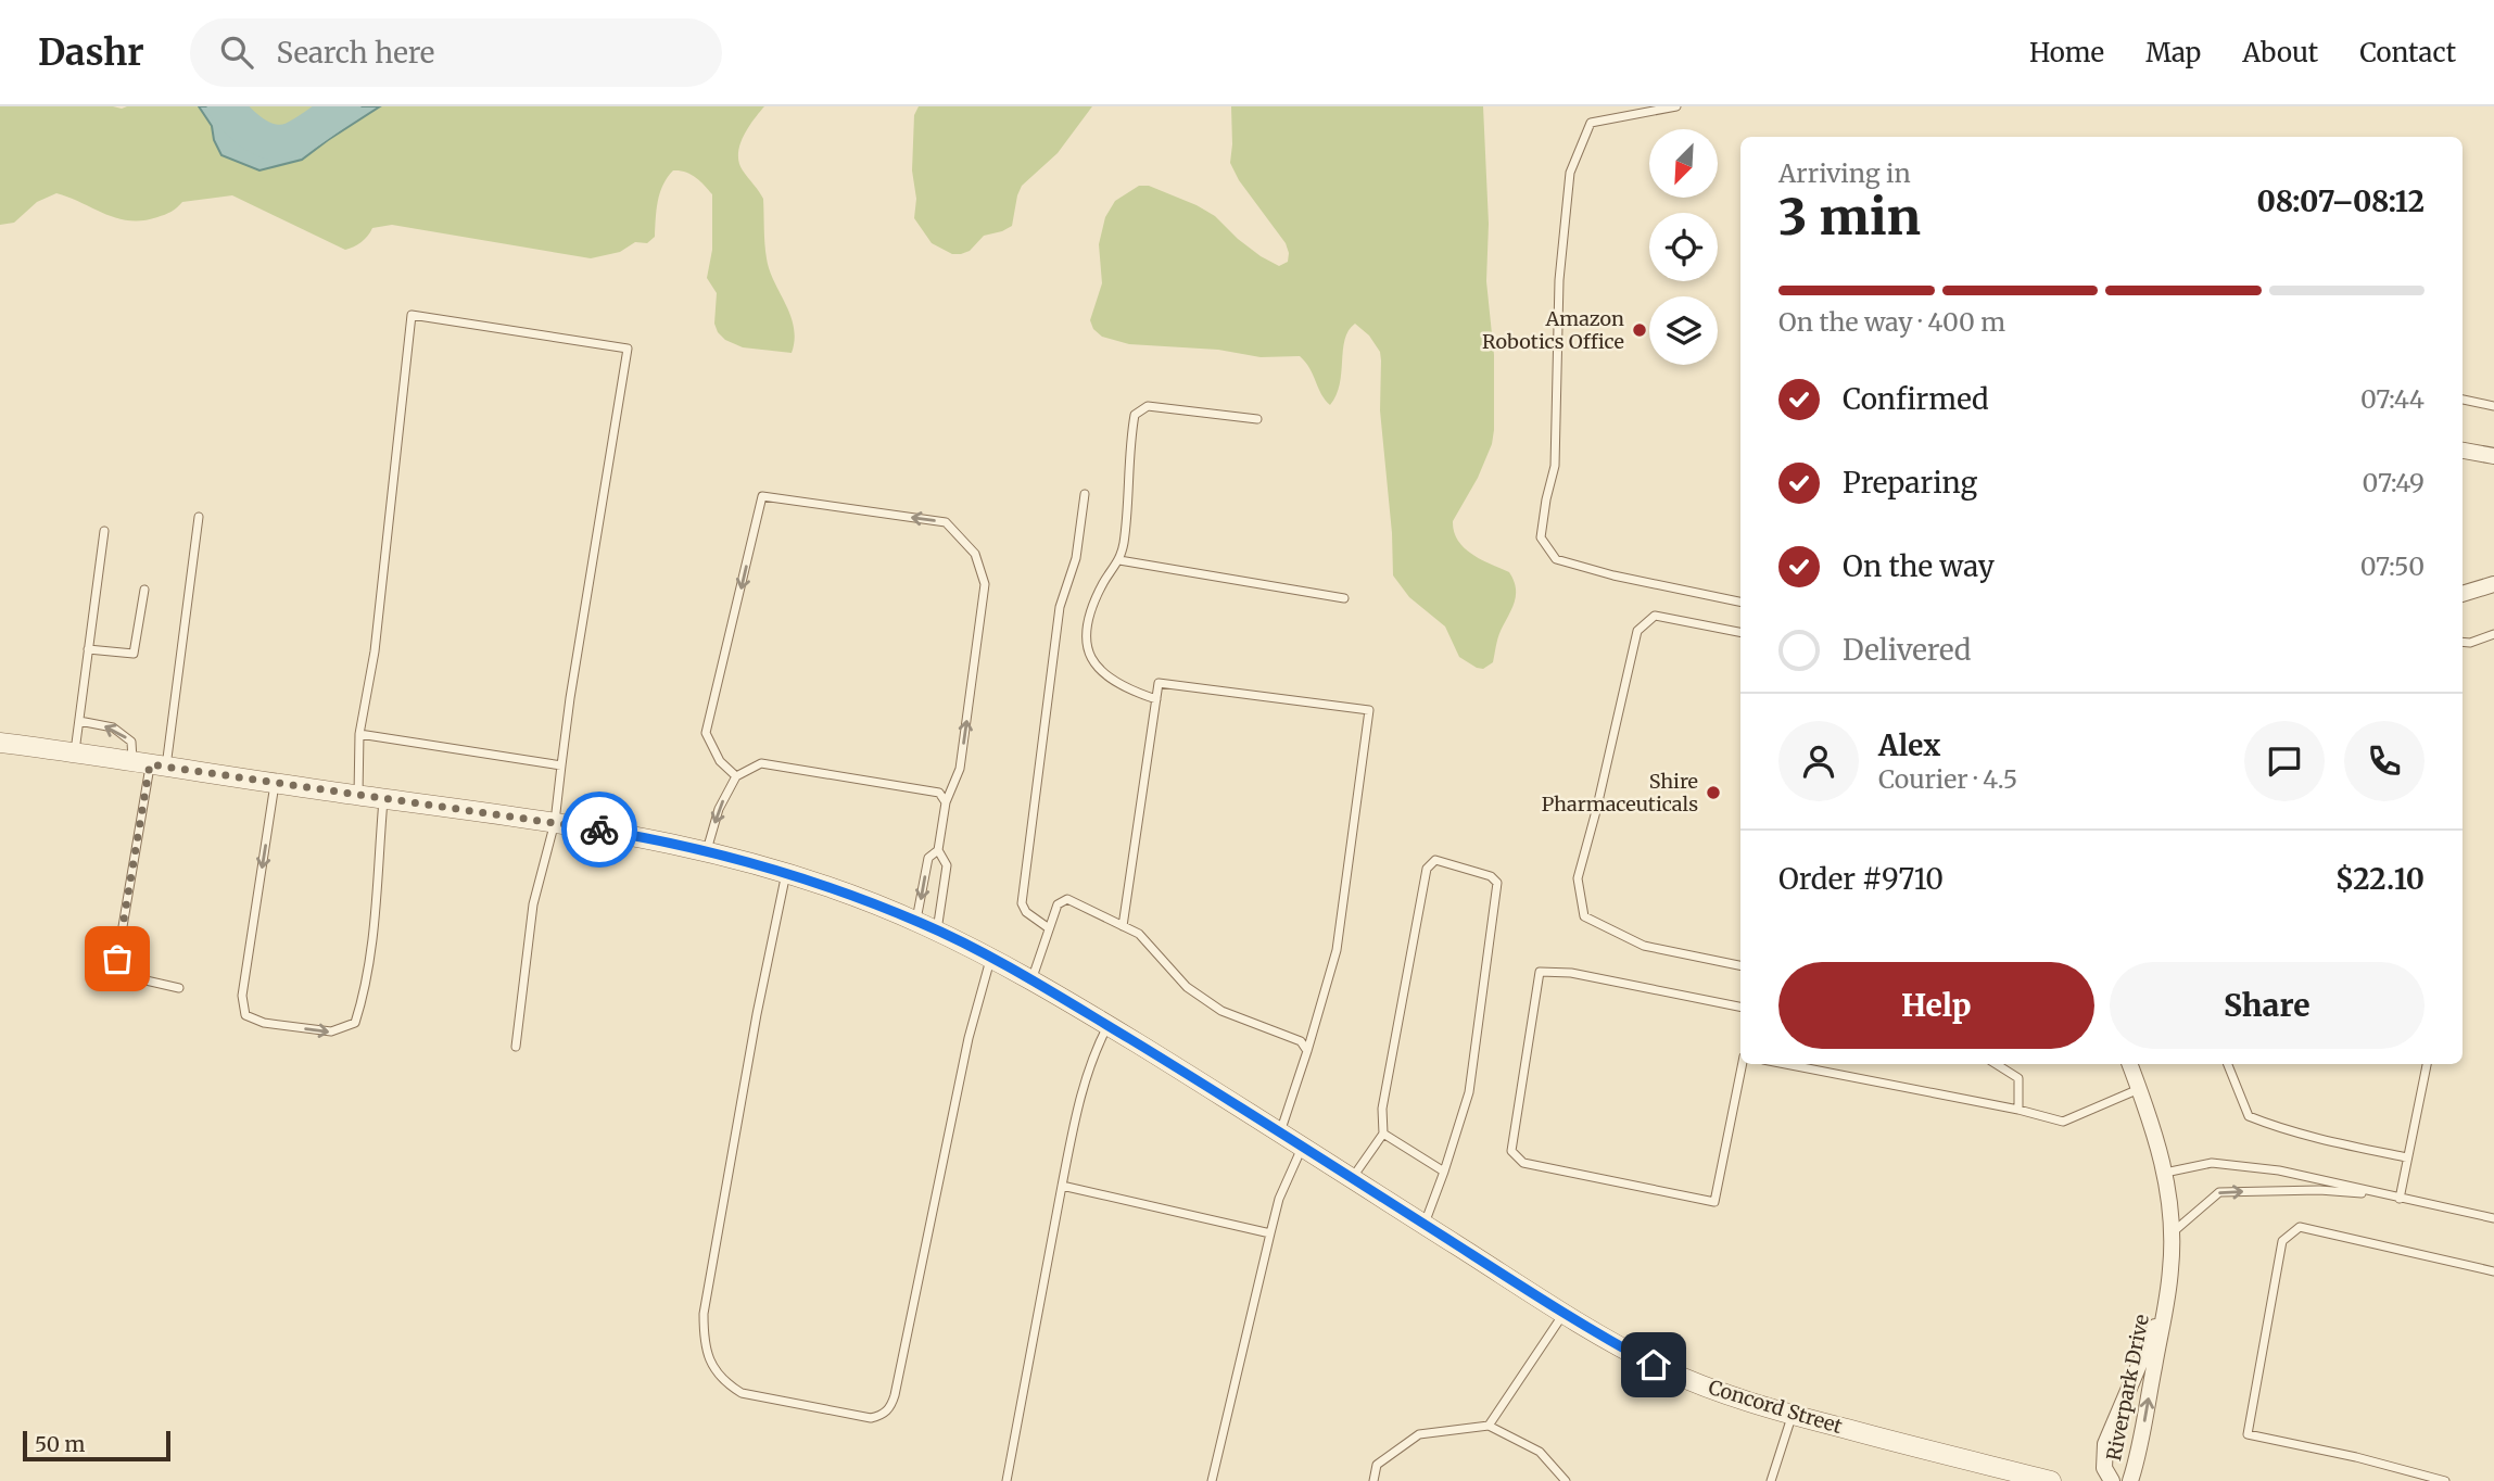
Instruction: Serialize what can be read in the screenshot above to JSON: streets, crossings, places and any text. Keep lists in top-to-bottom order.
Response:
{
  "streets": {
    "street": ["Riverpark Drive", "Concord Street"]
  },
  "places": ["Amazon Robotics Office", "Shire Pharmaceuticals"],
  "scale_bar": "50 m",
  "north": "bottom left",
  "page": {
    "header": "Dashr",
    "search": "Search here",
    "nav": [
      "Home",
      "Map",
      "About",
      "Contact"
    ],
    "heading": ["3 min", "Arriving in", "08:07–08:12"],
    "panel": [
      "Alex",
      "Courier · 4.5",
      "Order #9710",
      "$22.10"
    ],
    "bar": "On the way · 400 m",
    "list": [
      ["Confirmed", "07:44"],
      ["Preparing", "07:49"],
      ["On the way", "07:50"],
      "Delivered"
    ],
    "buttons": ["Help", "Share"],
    "scale": "50 m"
  }
}
